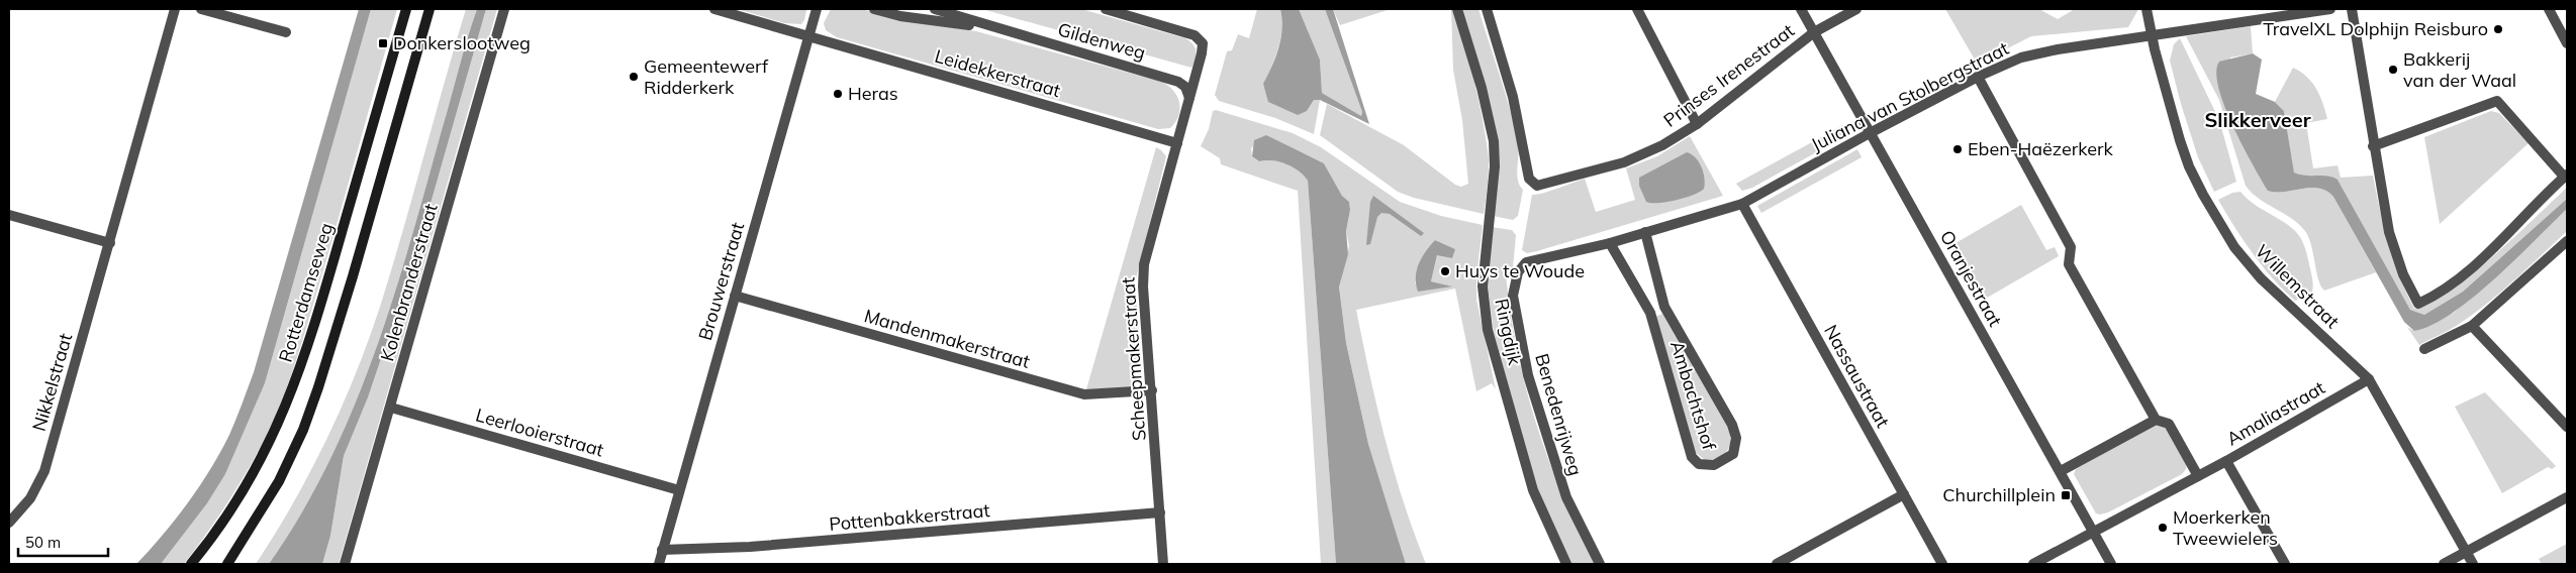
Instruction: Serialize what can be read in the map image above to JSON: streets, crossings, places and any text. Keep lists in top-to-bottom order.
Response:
{
  "streets": {
    "main road": ["Rotterdamseweg"],
    "street": [
      "Gildenweg",
      "Leidekkerstraat",
      "Prinses Irenestraat",
      "Juliana van Stolbergstraat",
      "Oranjestraat",
      "Brouwerstraat",
      "Kolenbranderstraat",
      "Willemstraat",
      "Ringdijk",
      "Mandenmakerstraat",
      "Scheepmakerstraat",
      "Nassaustraat",
      "Nikkelstraat",
      "Ambachtshof",
      "Amaliastraat",
      "Benedenrijweg",
      "Leerlooierstraat",
      "Pottenbakkerstraat"
    ]
  },
  "crossings": [
    ["Gildenweg", "Scheepmakerstraat"],
    ["Leidekkerstraat", "Brouwerstraat"],
    ["Leidekkerstraat", "Scheepmakerstraat"],
    ["Prinses Irenestraat", "Oranjestraat"],
    ["Juliana van Stolbergstraat", "Oranjestraat"],
    ["Juliana van Stolbergstraat", "Willemstraat"],
    ["Juliana van Stolbergstraat", "Nassaustraat"],
    ["Juliana van Stolbergstraat", "Ambachtshof"],
    ["Juliana van Stolbergstraat", "Benedenrijweg"],
    ["Brouwerstraat", "Mandenmakerstraat"],
    ["Brouwerstraat", "Leerlooierstraat"],
    ["Brouwerstraat", "Pottenbakkerstraat"],
    ["Kolenbranderstraat", "Leerlooierstraat"],
    ["Willemstraat", "Amaliastraat"],
    ["Mandenmakerstraat", "Scheepmakerstraat"],
    ["Scheepmakerstraat", "Pottenbakkerstraat"]
  ],
  "districts": ["Slikkerveer"],
  "places": {
    "other": [
      "TravelXL Dolphijn Reisburo",
      "Bakkerij van der Waal",
      "Gemeentewerf Ridderkerk",
      "Heras",
      "Eben-Haëzerkerk",
      "Huys te Woude",
      "Moerkerken Tweewielers"
    ],
    "transit": ["Donkerslootweg", "Churchillplein"]
  },
  "scale_bar": "50 m"
}
